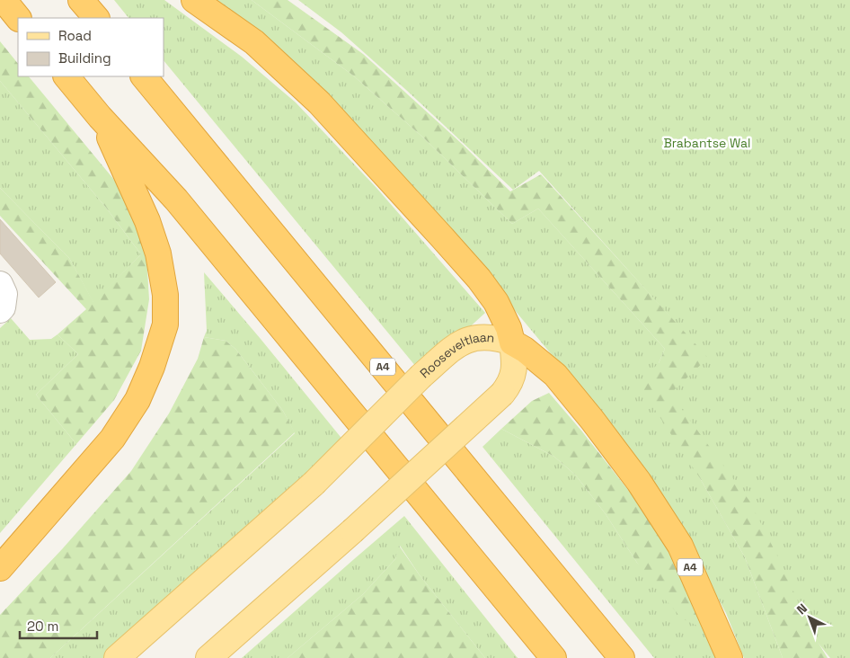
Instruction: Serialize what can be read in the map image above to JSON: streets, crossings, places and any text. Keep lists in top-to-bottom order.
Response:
{
  "streets": {
    "highway": ["A4"],
    "main road": ["Rooseveltlaan"]
  },
  "crossings": [
    ["Rooseveltlaan", "A4"]
  ],
  "parks": ["Brabantse Wal"],
  "legend": ["Road", "Building"],
  "scale_bar": "20 m",
  "north": "top left"
}
